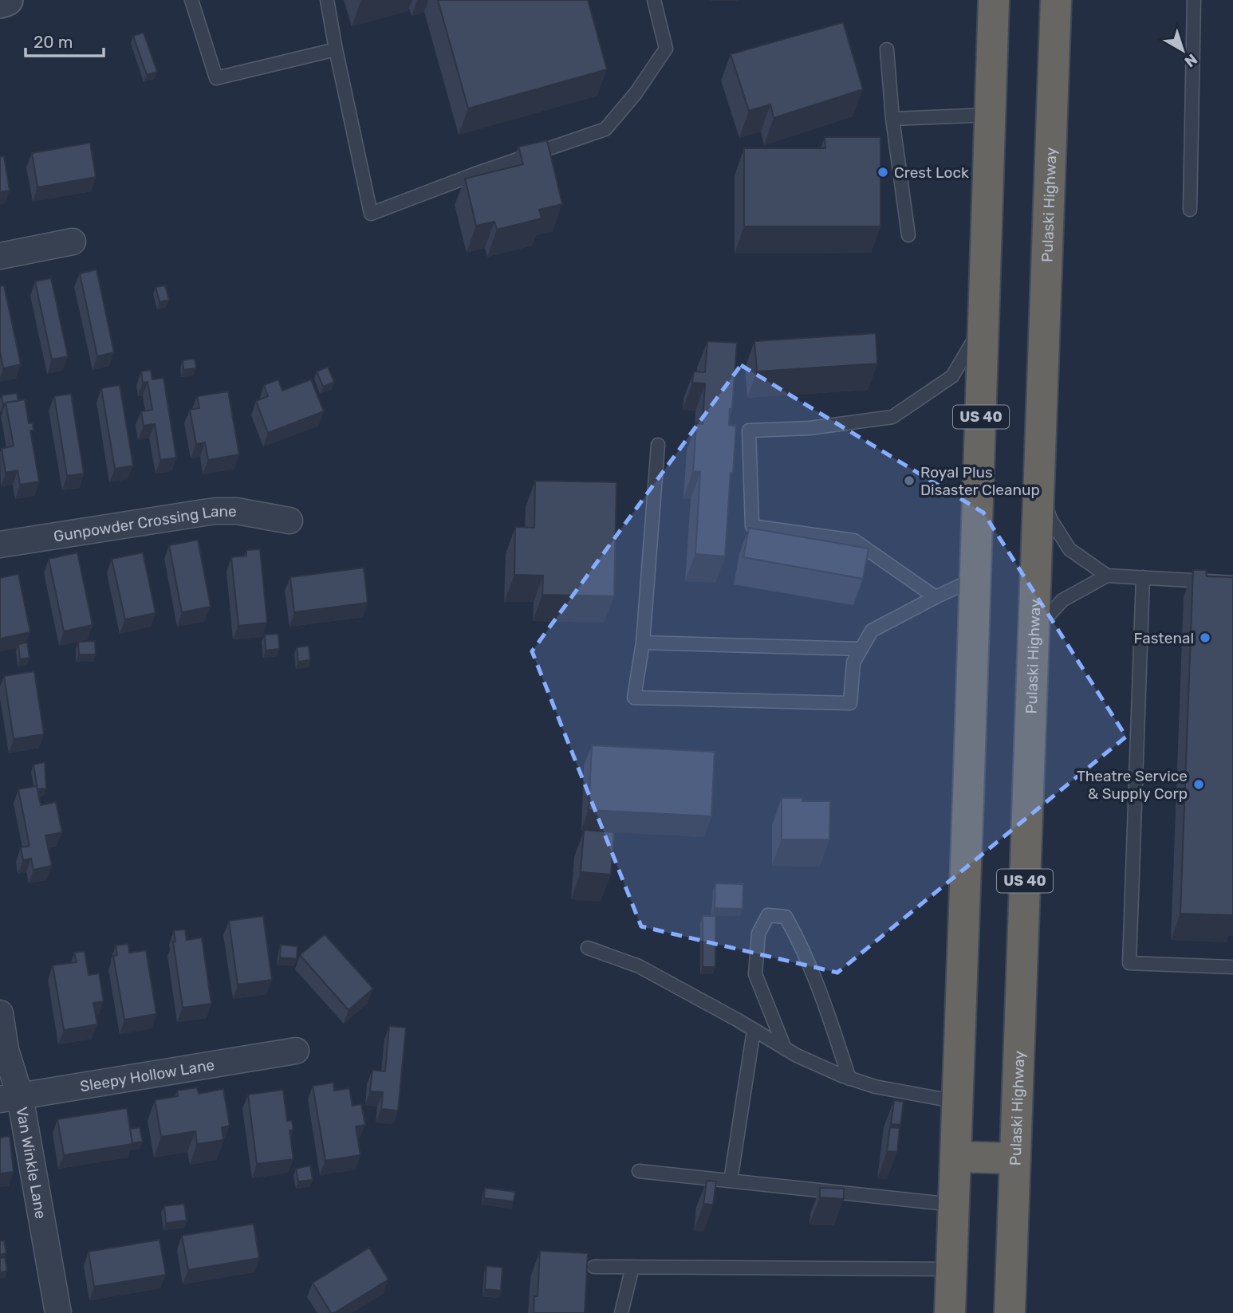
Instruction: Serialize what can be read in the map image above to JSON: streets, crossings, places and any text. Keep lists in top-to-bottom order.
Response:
{
  "streets": {
    "highway": ["Pulaski Highway", "US 40"],
    "street": ["Gunpowder Crossing Lane", "Sleepy Hollow Lane", "Van Winkle Lane"]
  },
  "crossings": [
    ["Sleepy Hollow Lane", "Van Winkle Lane"]
  ],
  "places": [
    "Crest Lock",
    "Royal Plus Disaster Cleanup",
    "Fastenal",
    "Theatre Service & Supply Corp"
  ],
  "scale_bar": "20 m",
  "north": "bottom right"
}
